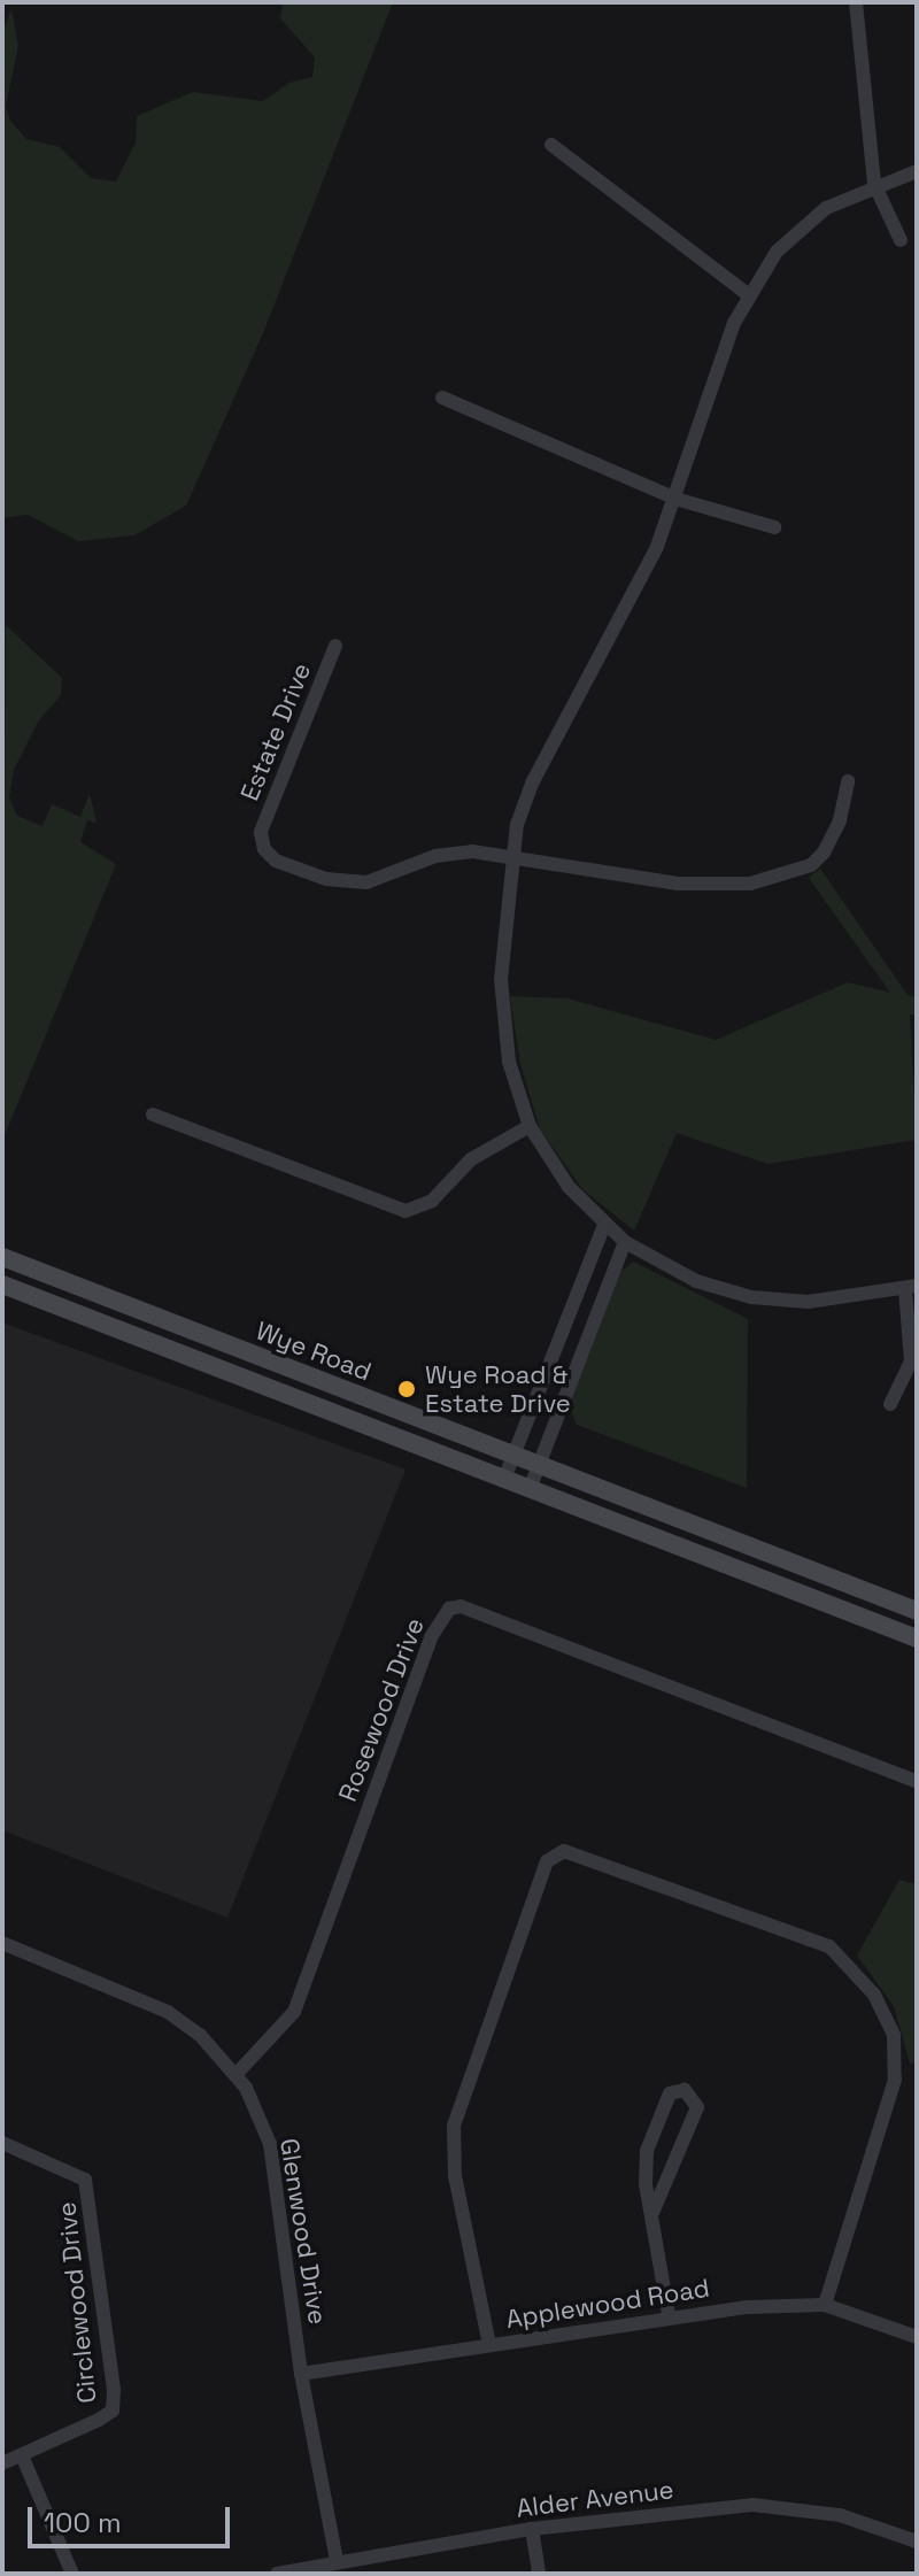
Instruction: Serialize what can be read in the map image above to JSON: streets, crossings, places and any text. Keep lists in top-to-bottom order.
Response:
{
  "streets": {
    "main road": ["Wye Road"],
    "street": [
      "Estate Drive",
      "Rosewood Drive",
      "Glenwood Drive",
      "Circlewood Drive",
      "Applewood Road",
      "Alder Avenue"
    ]
  },
  "crossings": [
    ["Rosewood Drive", "Glenwood Drive"],
    ["Glenwood Drive", "Applewood Road"],
    ["Glenwood Drive", "Alder Avenue"]
  ],
  "places": ["Wye Road & Estate Drive"],
  "scale_bar": "100 m"
}
